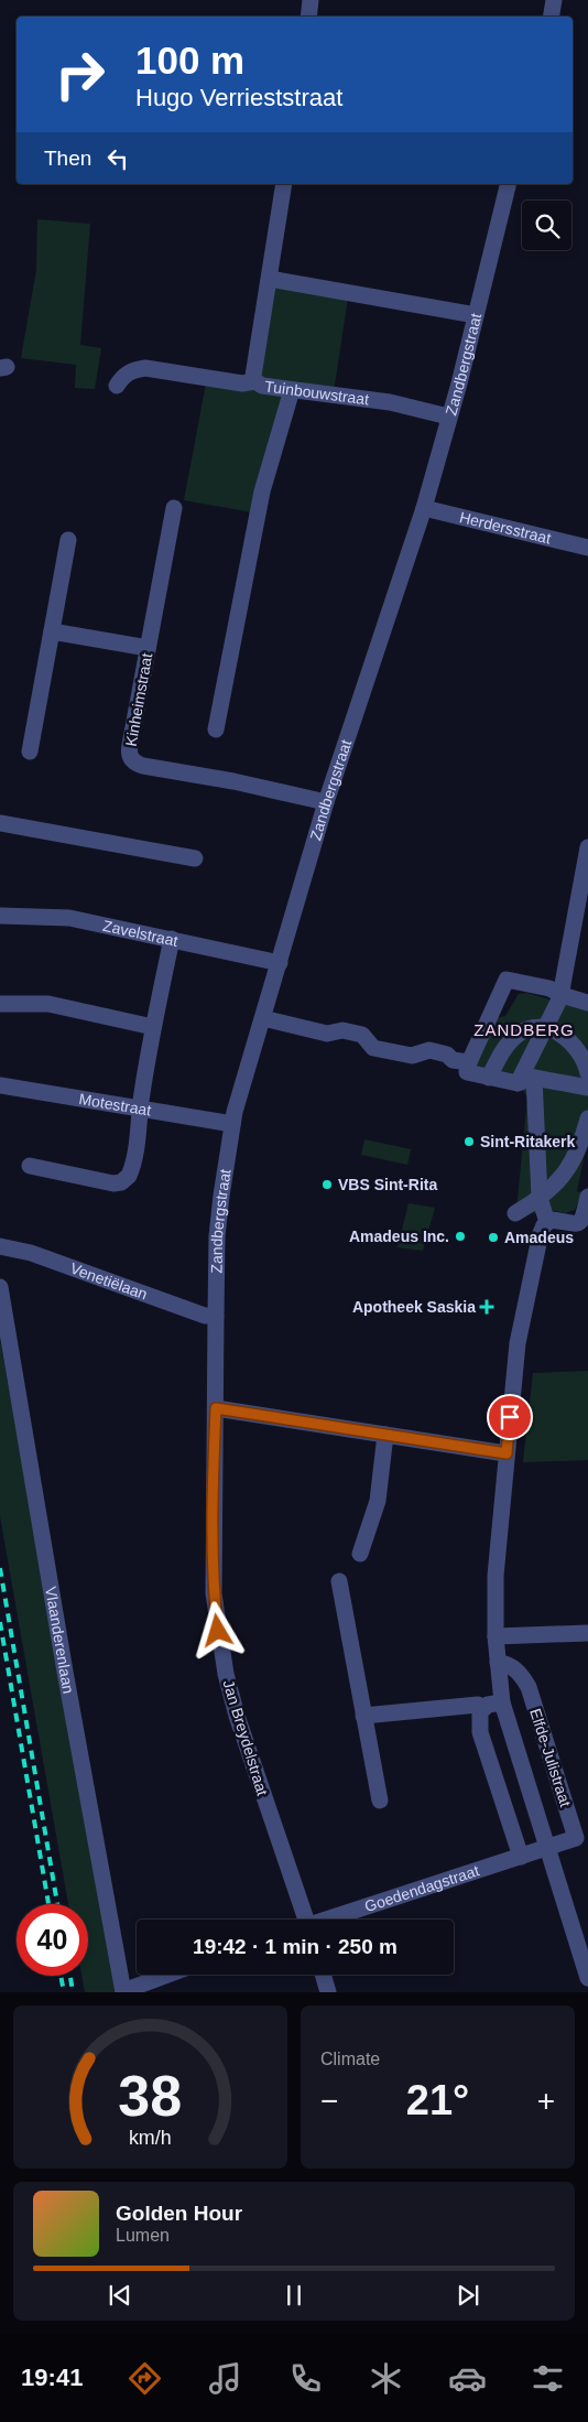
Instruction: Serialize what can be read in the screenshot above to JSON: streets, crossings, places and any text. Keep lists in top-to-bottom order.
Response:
{
  "streets": {
    "street": [
      "Zandbergstraat",
      "Tuinbouwstraat",
      "Herdersstraat",
      "Kinheimstraat",
      "Zavelstraat",
      "Motestraat",
      "Venetiëlaan",
      "Vlaanderenlaan",
      "Jan Breydelstraat",
      "Elfde-Julistraat",
      "Goedendagstraat"
    ]
  },
  "crossings": [
    ["Zandbergstraat", "Tuinbouwstraat"],
    ["Zandbergstraat", "Herdersstraat"],
    ["Zandbergstraat", "Kinheimstraat"],
    ["Zandbergstraat", "Zavelstraat"],
    ["Zandbergstraat", "Motestraat"],
    ["Zandbergstraat", "Venetiëlaan"],
    ["Zandbergstraat", "Jan Breydelstraat"],
    ["Elfde-Julistraat", "Goedendagstraat"]
  ],
  "districts": ["ZANDBERG"],
  "places": {
    "other": [
      "Sint-Ritakerk",
      "VBS Sint-Rita",
      "Amadeus Inc.",
      "Amadeus"
    ],
    "health": ["Apotheek Saskia"]
  },
  "page": {
    "turn": ["100 m", "Hugo Verrieststraat"],
    "then": "Then",
    "limit": "40",
    "trip": "19:42 · 1 min · 250 m",
    "tile": "Climate",
    "heat": ["−", "21°", "+"],
    "song": ["Golden Hour", "Lumen"],
    "tabs": "19:41",
    "gauge": ["38", "km/h"]
  }
}
